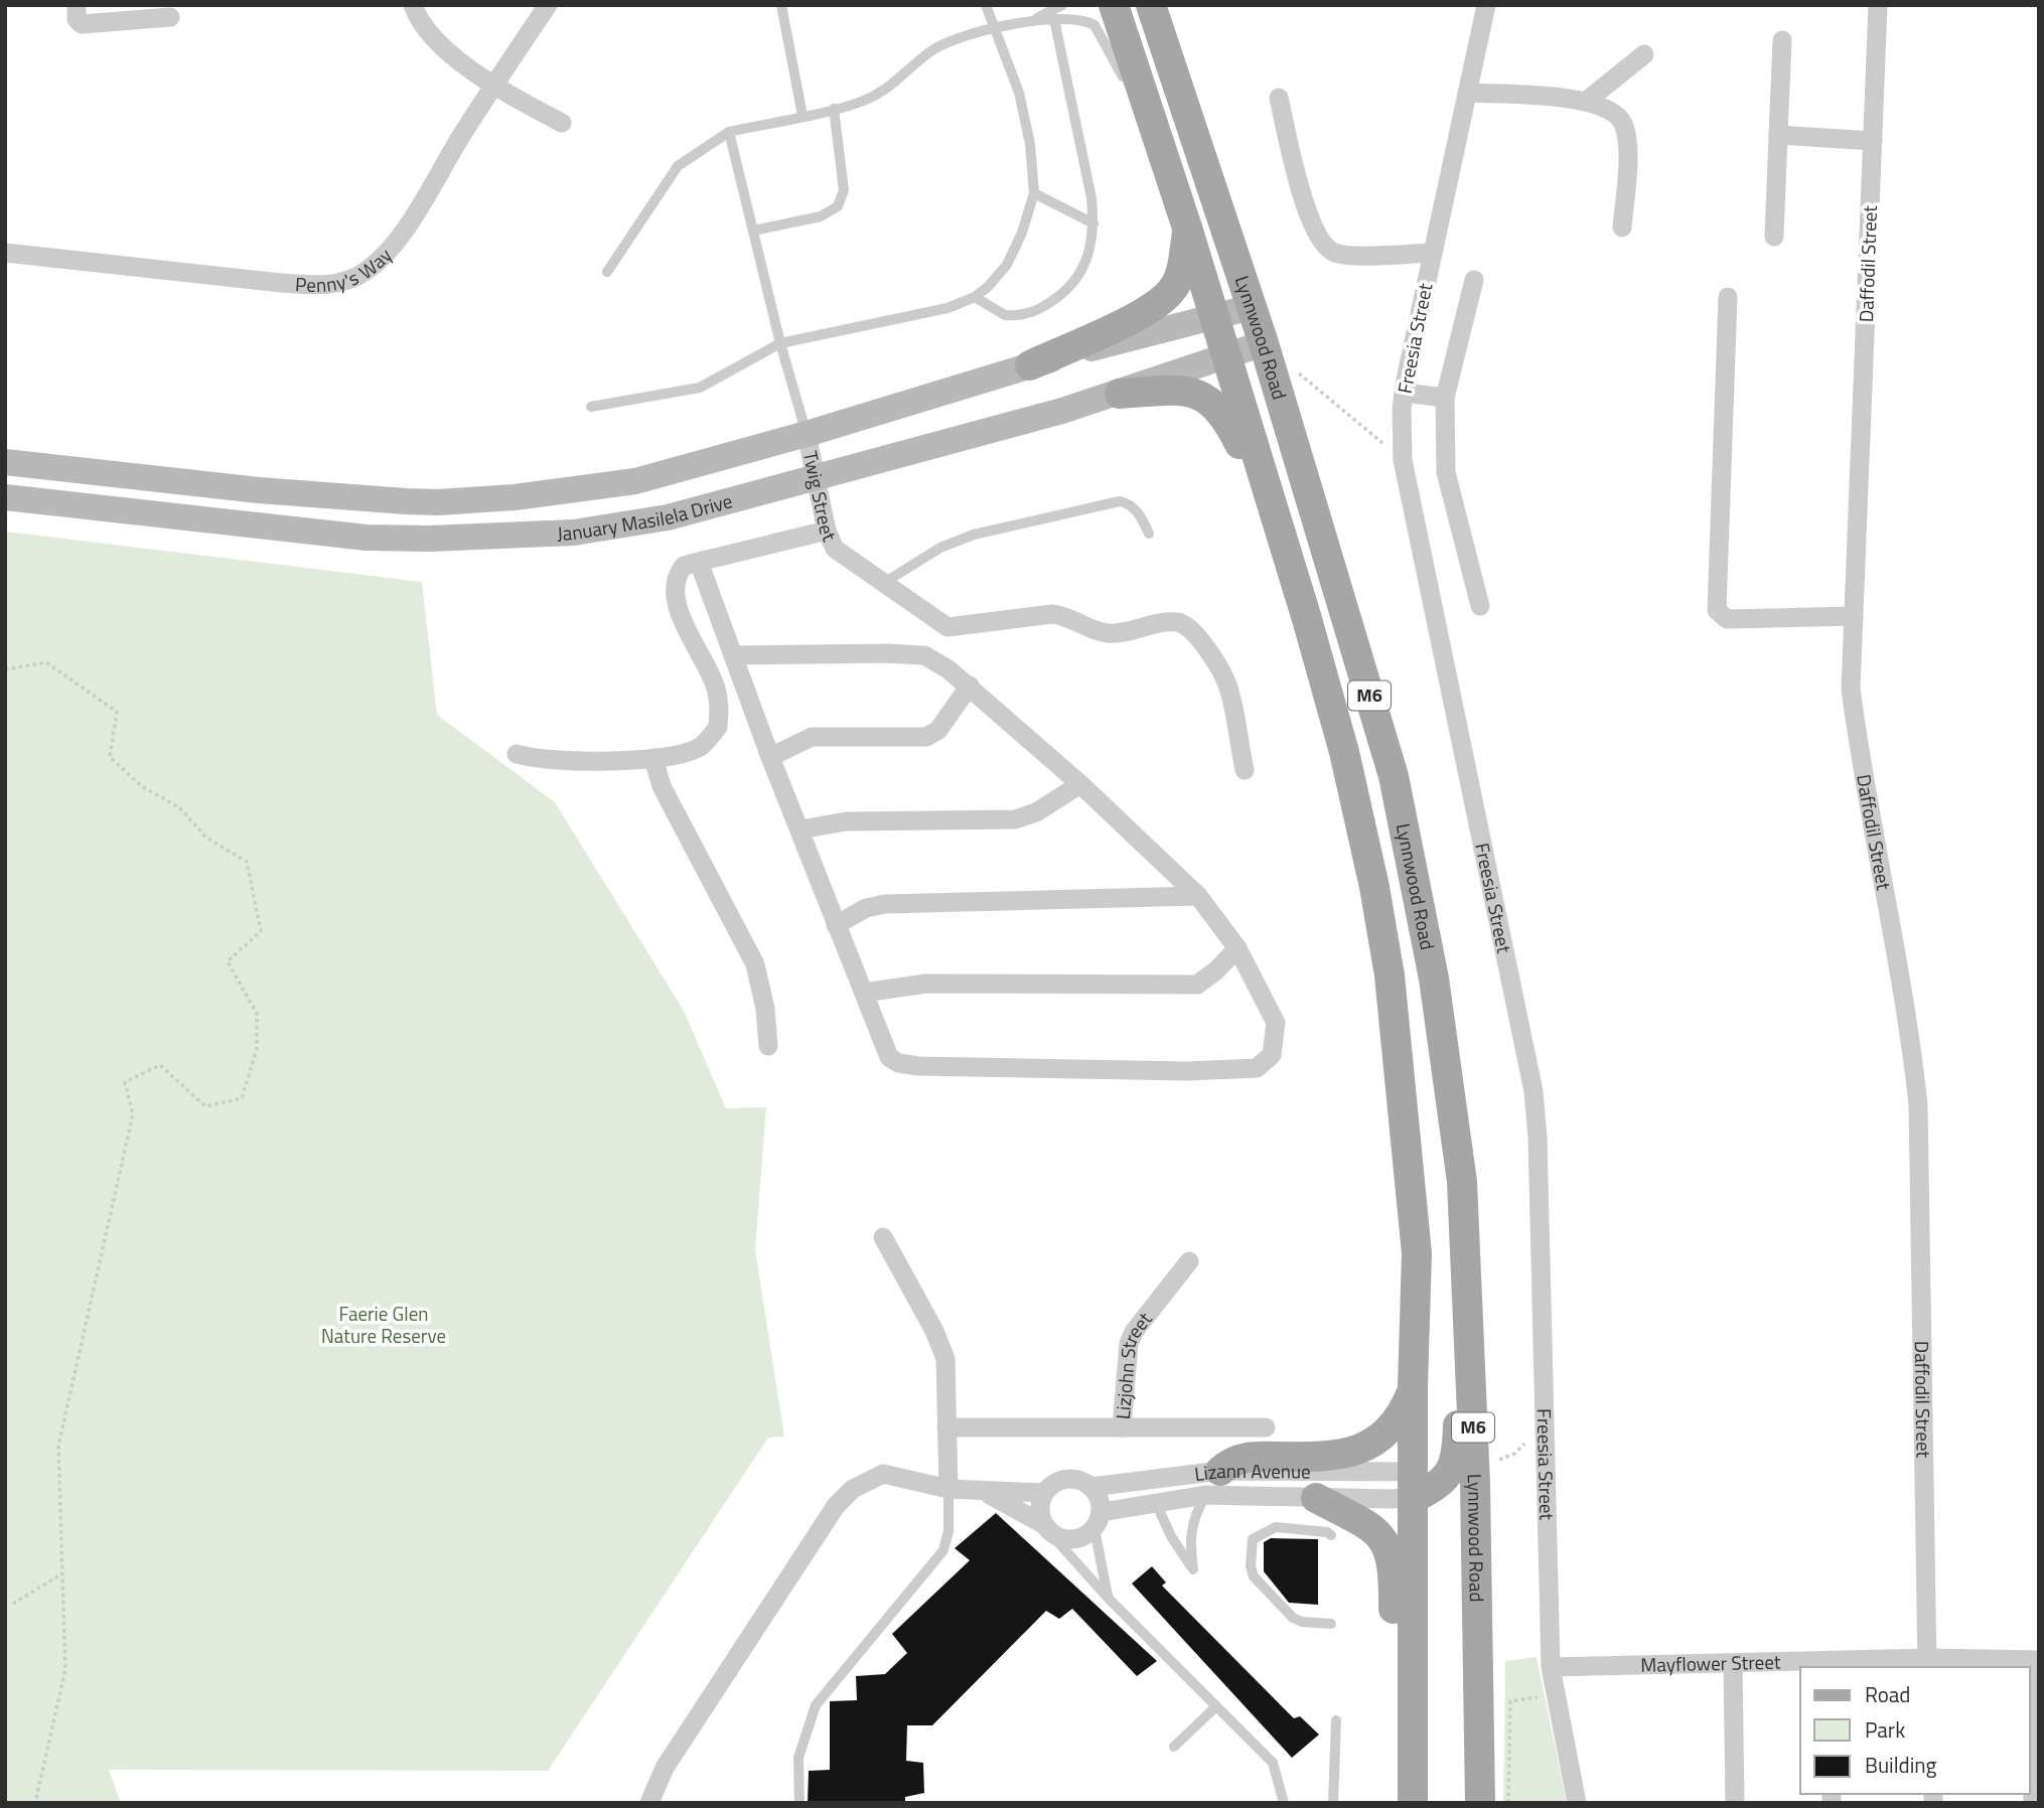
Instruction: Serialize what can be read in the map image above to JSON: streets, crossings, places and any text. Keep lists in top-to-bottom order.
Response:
{
  "streets": {
    "main road": ["Lynnwood Road", "January Masilela Drive", "M6"],
    "street": [
      "Penny's Way",
      "Daffodil Street",
      "Freesia Street",
      "Twig Street",
      "Lizjohn Street",
      "Lizann Avenue",
      "Mayflower Street"
    ]
  },
  "crossings": [
    ["Daffodil Street", "Mayflower Street"],
    ["Lynnwood Road", "January Masilela Drive"],
    ["Lynnwood Road", "Lizann Avenue"],
    ["Freesia Street", "Mayflower Street"],
    ["Twig Street", "January Masilela Drive"]
  ],
  "parks": ["Faerie Glen Nature Reserve"],
  "legend": ["Road", "Park", "Building"]
}
